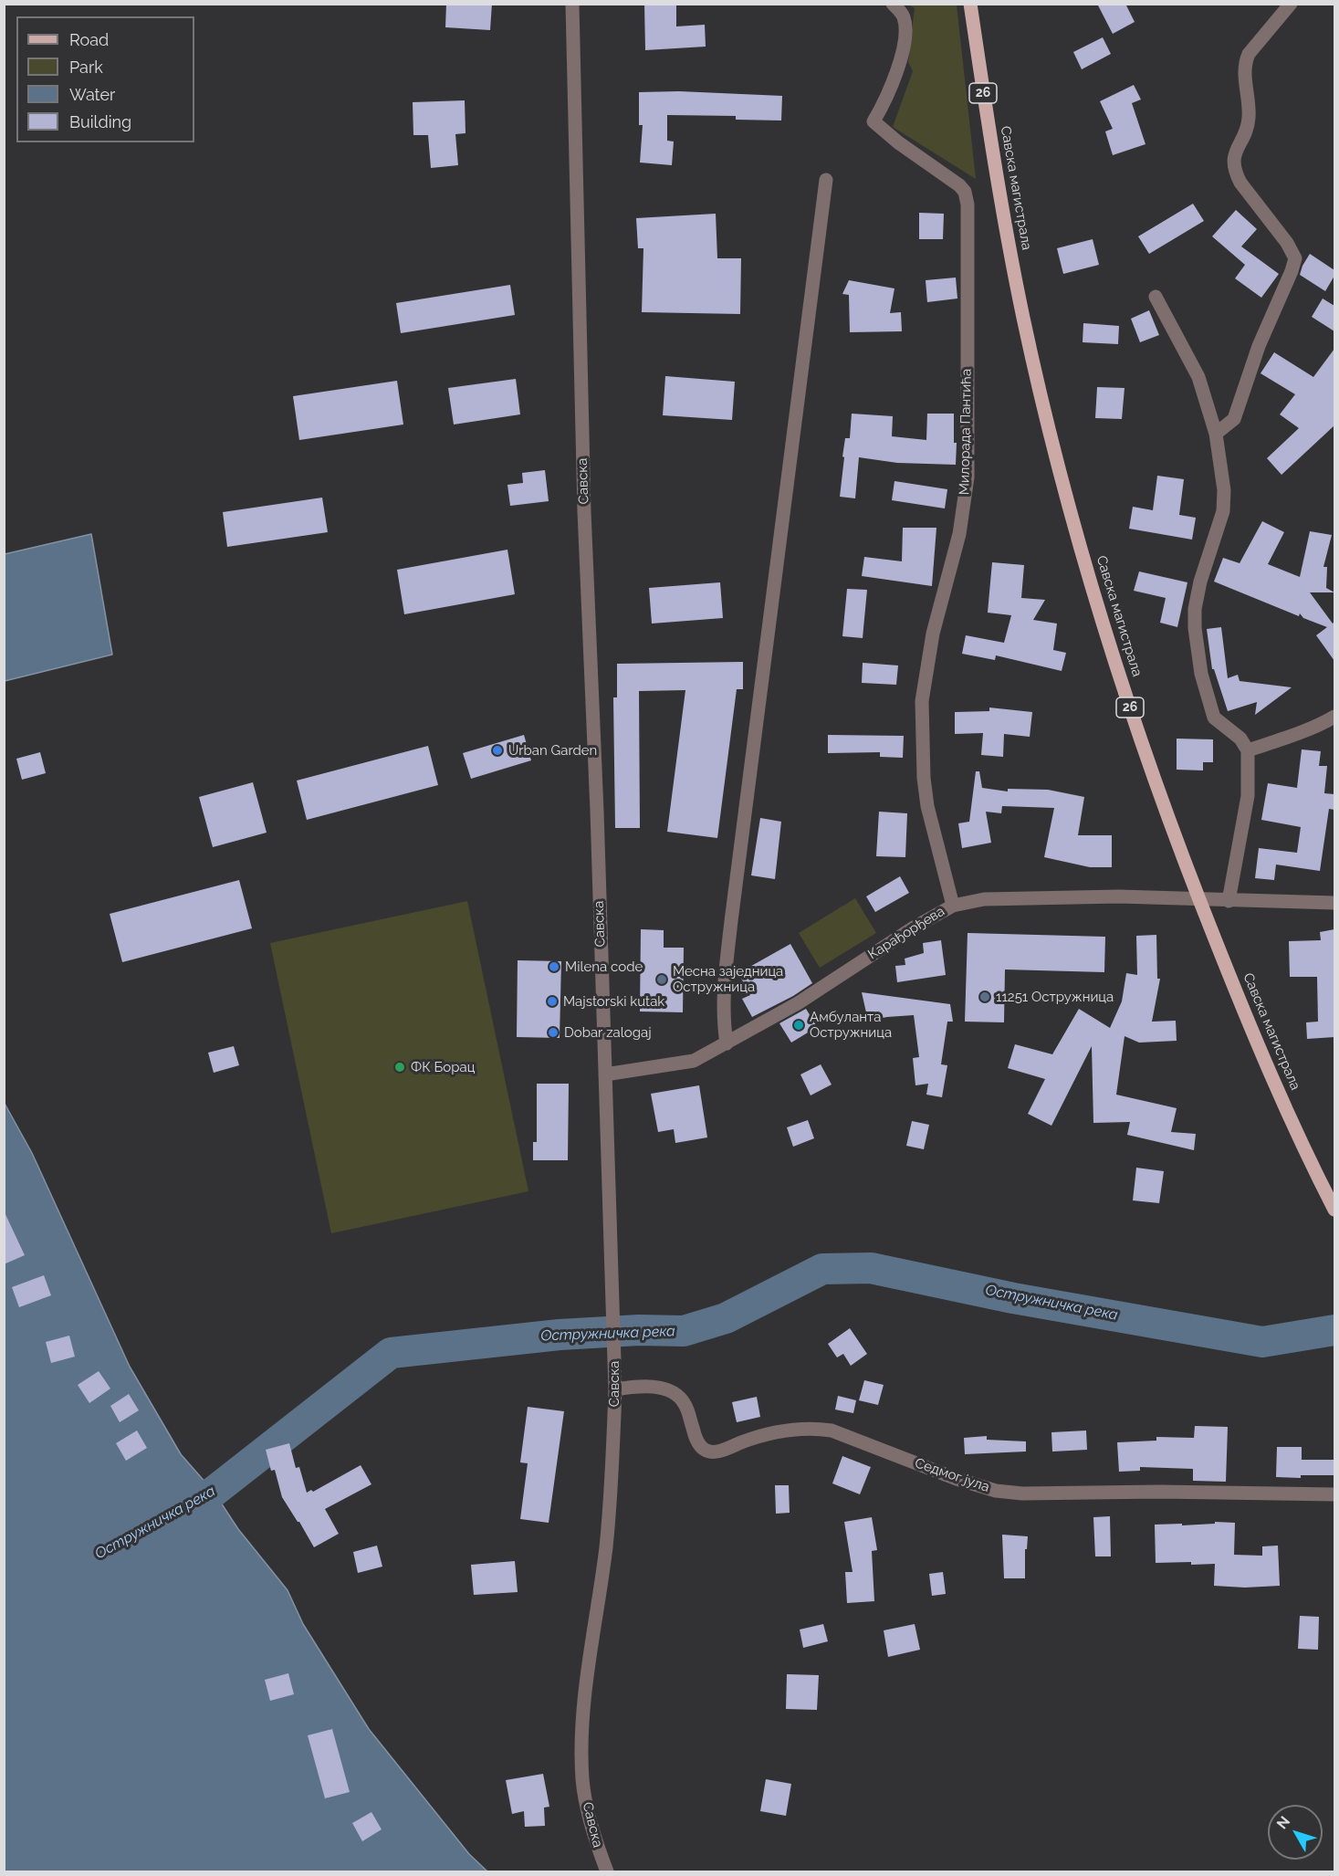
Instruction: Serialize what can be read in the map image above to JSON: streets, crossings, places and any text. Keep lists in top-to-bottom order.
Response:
{
  "streets": {
    "main road": ["26", "Савска магистрала"],
    "street": [
      "Милорада Пантића",
      "Савска",
      "Карађорђева",
      "Седмог јула"
    ]
  },
  "crossings": [
    ["Милорада Пантића", "Карађорђева"],
    ["Савска", "Карађорђева"],
    ["Савска", "Седмог јула"]
  ],
  "water": ["Остружничка река"],
  "places": [
    "Urban Garden",
    "Milena code",
    "Месна заједница Остружница",
    "11251 Остружница",
    "Majstorski kutak",
    "Амбуланта Остружница",
    "Dobar zalogaj",
    "ФК Борац"
  ],
  "legend": [
    "Road",
    "Park",
    "Water",
    "Building"
  ],
  "north": "top left"
}
